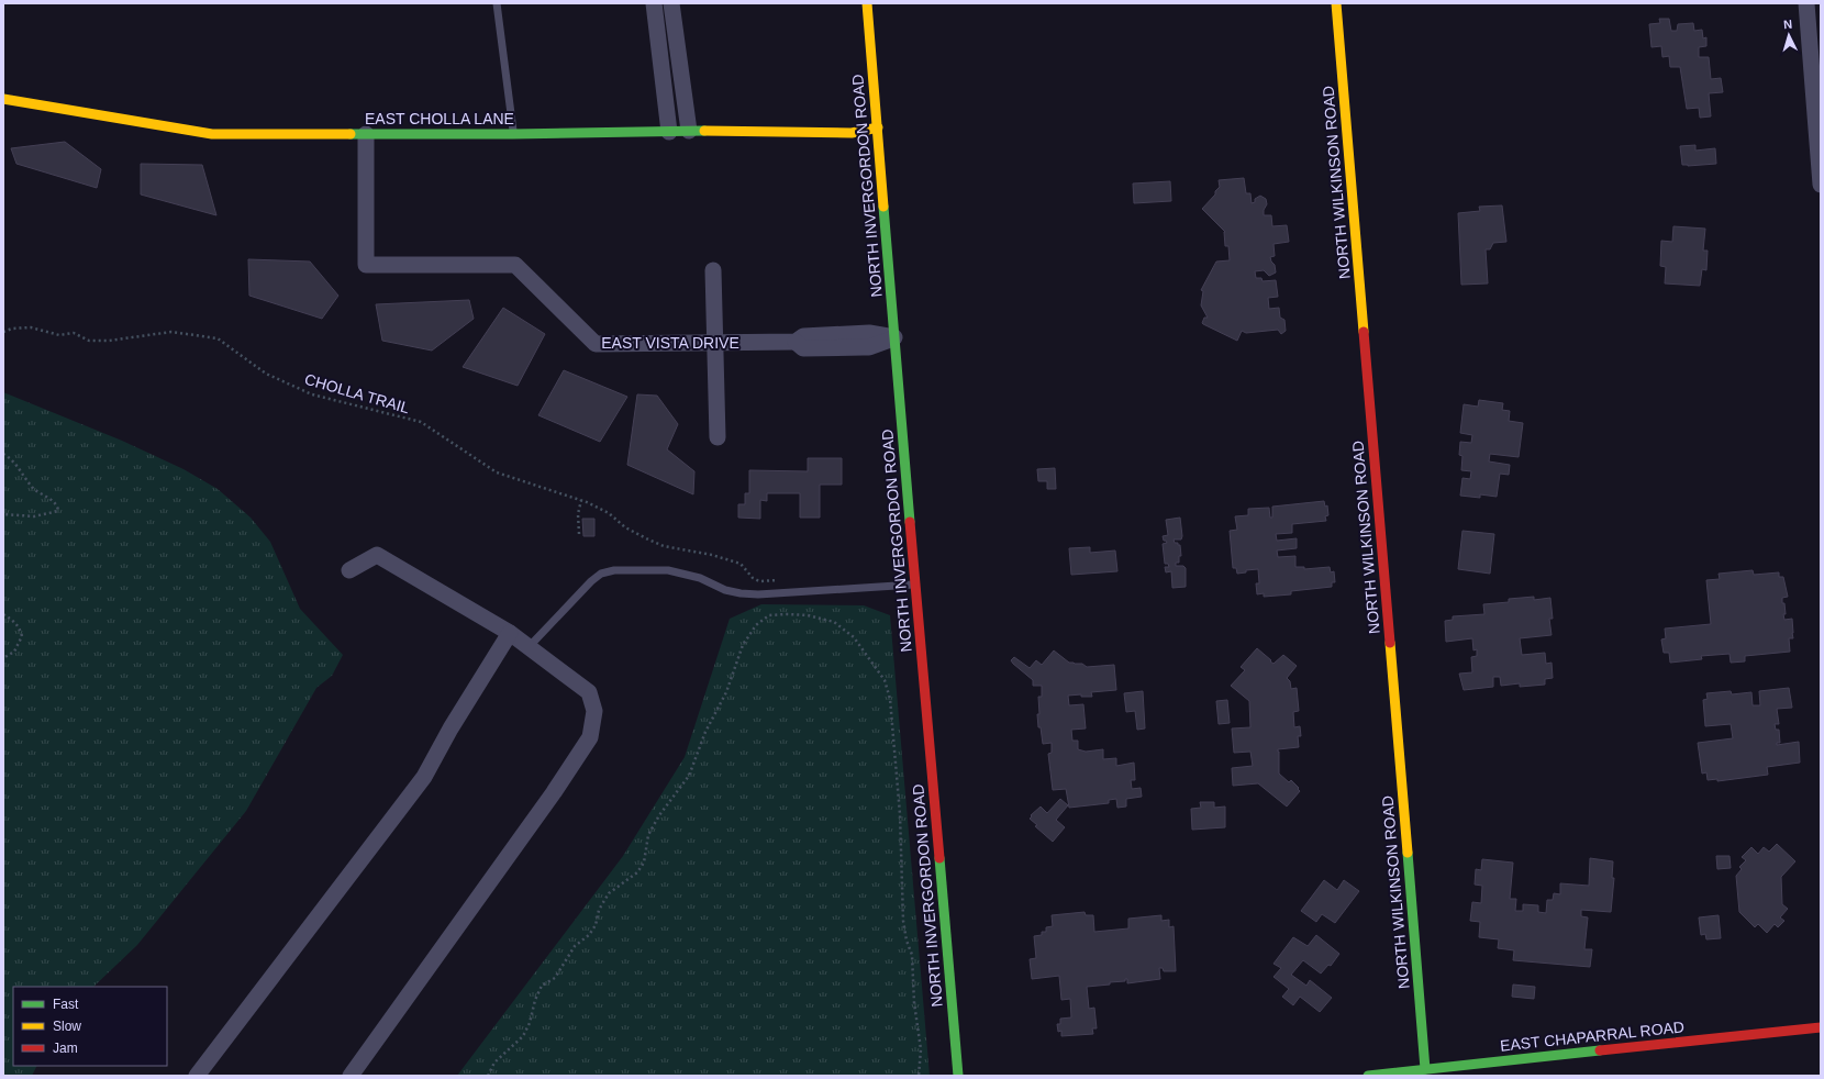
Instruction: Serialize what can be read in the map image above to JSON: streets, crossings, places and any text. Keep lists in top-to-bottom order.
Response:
{
  "streets": {
    "street": [
      "EAST CHOLLA LANE",
      "NORTH WILKINSON ROAD",
      "NORTH INVERGORDON ROAD",
      "EAST VISTA DRIVE",
      "EAST CHAPARRAL ROAD"
    ],
    "path": ["CHOLLA TRAIL"]
  },
  "crossings": [
    ["EAST CHOLLA LANE", "NORTH INVERGORDON ROAD"],
    ["EAST CHOLLA LANE", "EAST VISTA DRIVE"],
    ["NORTH WILKINSON ROAD", "EAST CHAPARRAL ROAD"],
    ["NORTH INVERGORDON ROAD", "EAST VISTA DRIVE"]
  ],
  "legend": ["Fast", "Slow", "Jam"],
  "north": "top"
}
